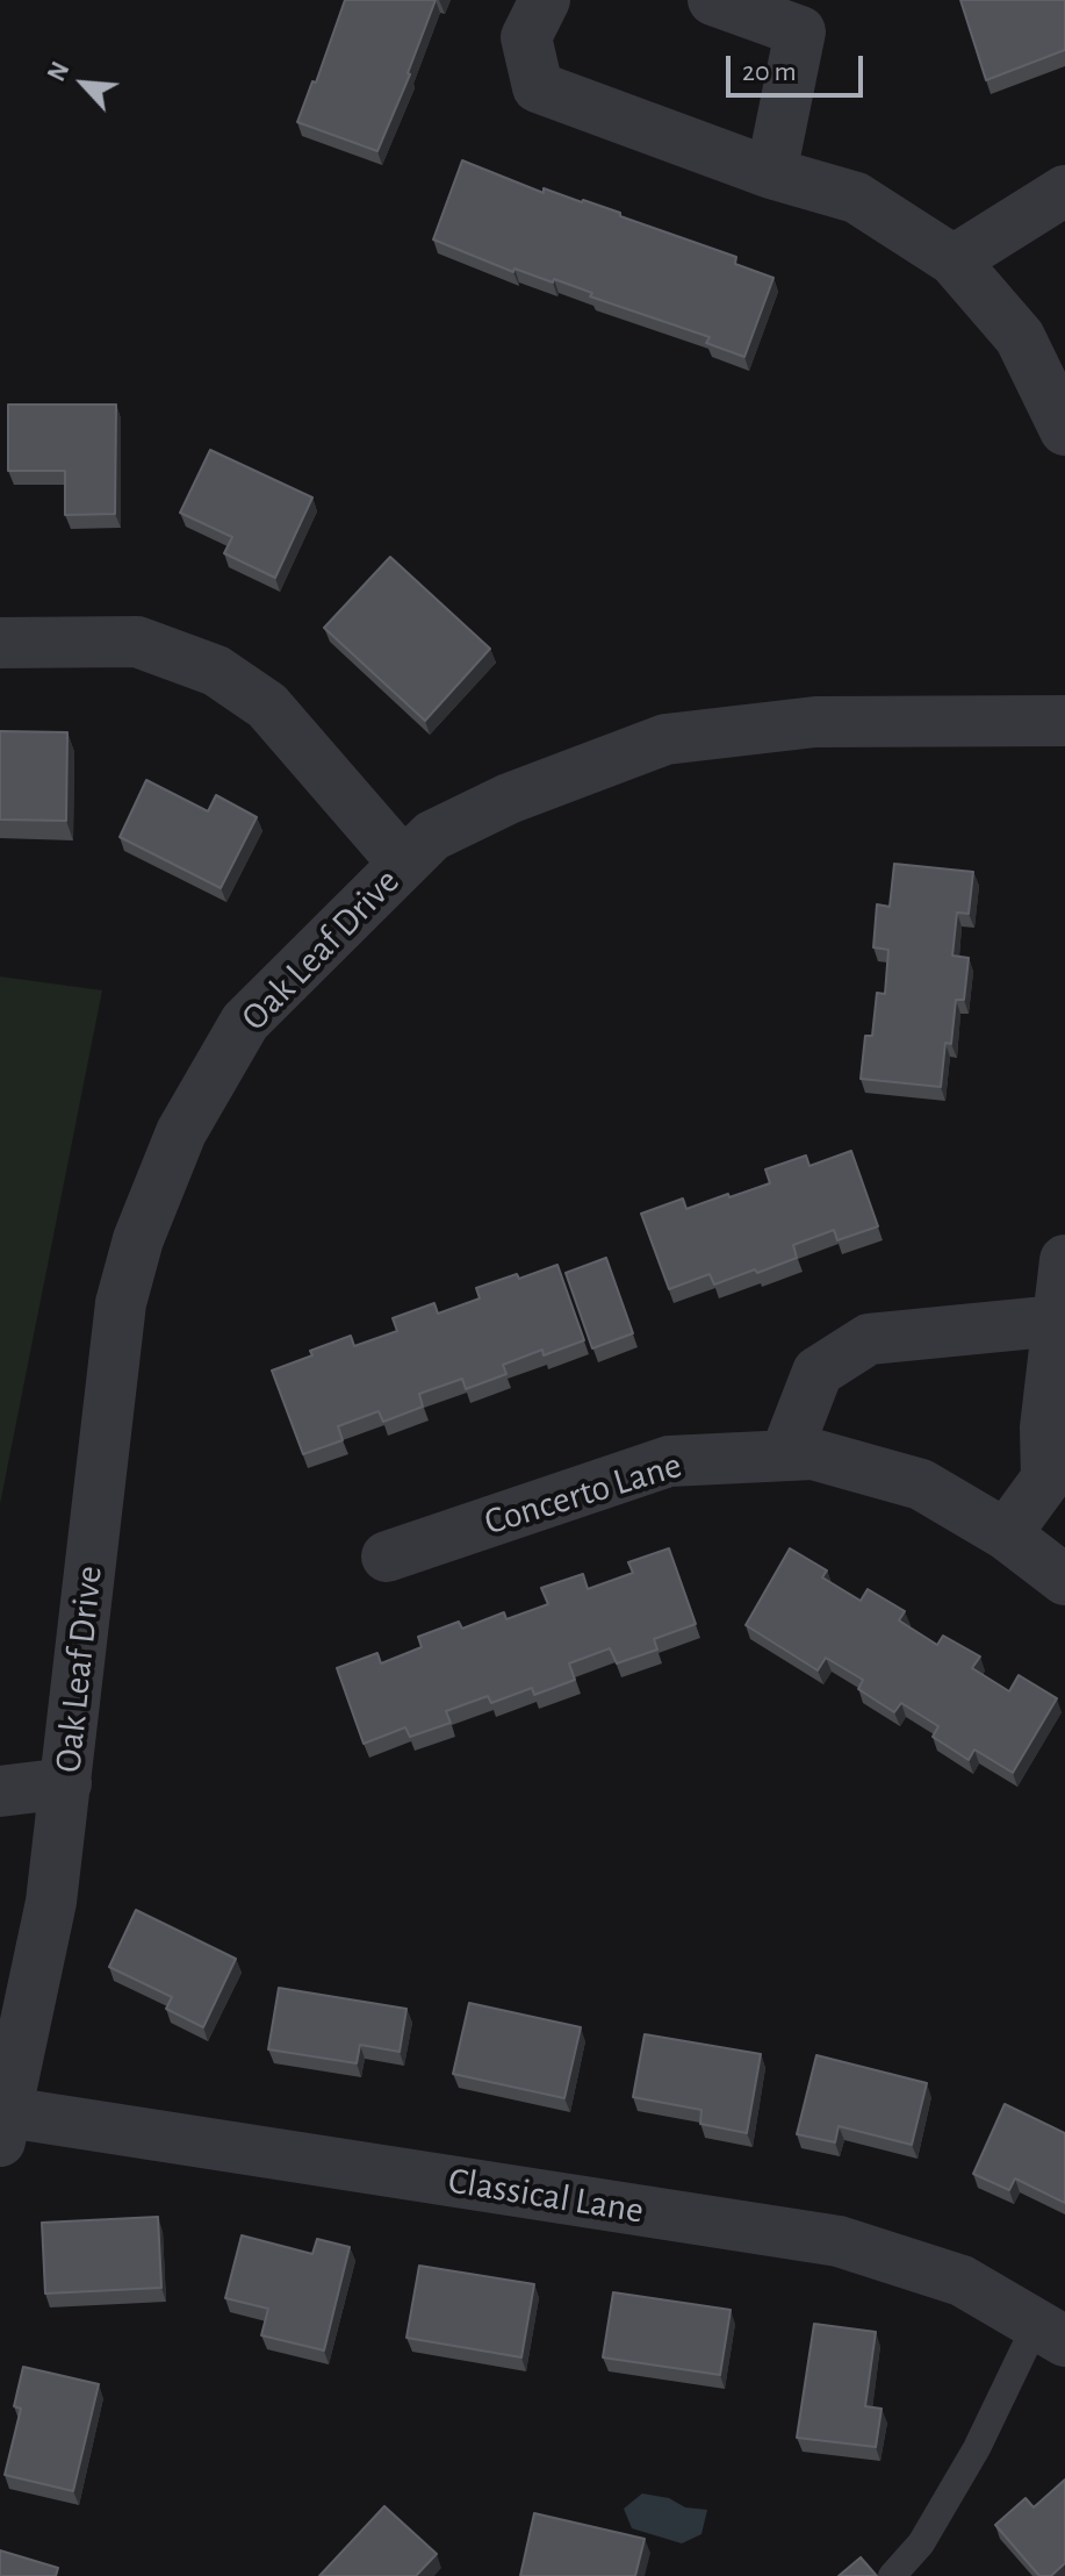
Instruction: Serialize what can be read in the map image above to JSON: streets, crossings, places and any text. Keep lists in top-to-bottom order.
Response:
{
  "streets": {
    "street": ["Oak Leaf Drive", "Concerto Lane", "Classical Lane"]
  },
  "crossings": [
    ["Oak Leaf Drive", "Classical Lane"]
  ],
  "scale_bar": "20 m",
  "north": "top left"
}
